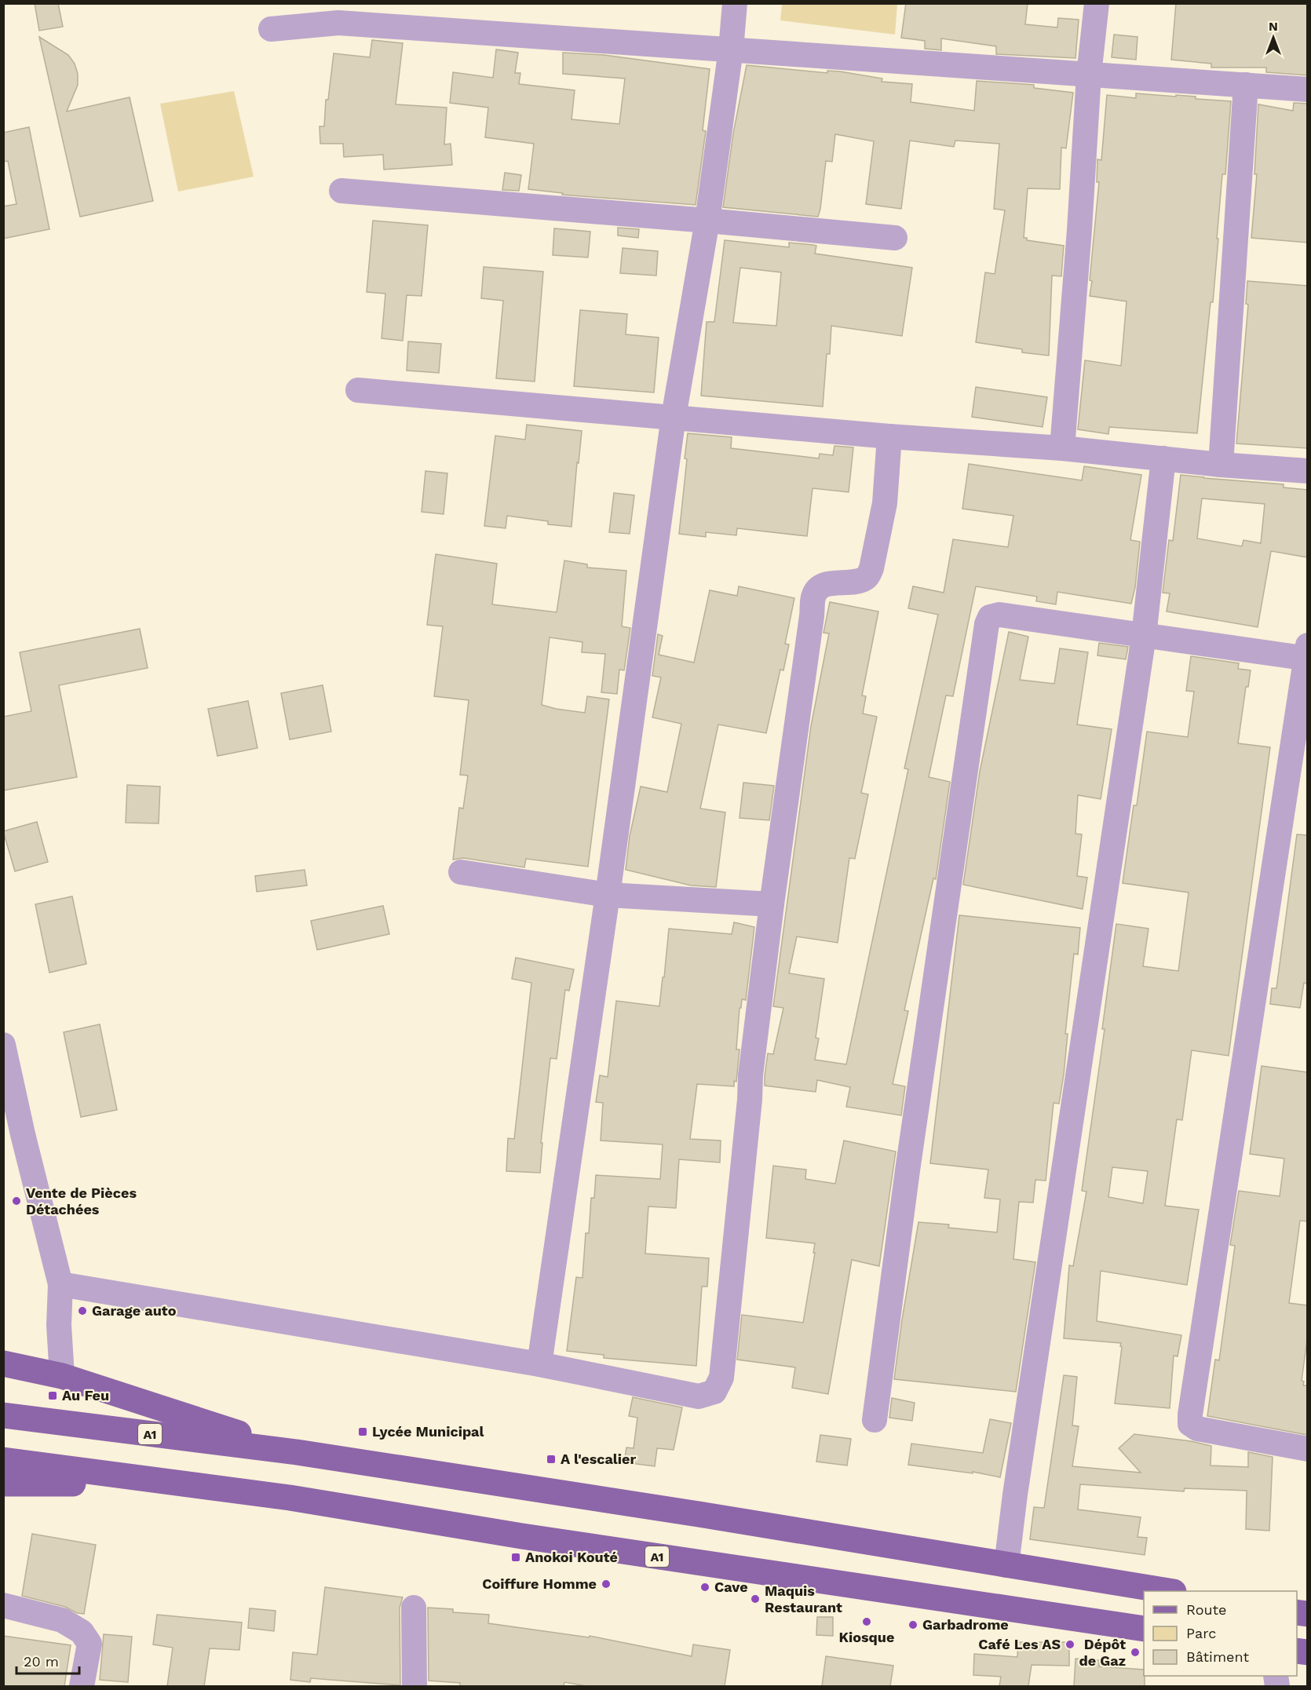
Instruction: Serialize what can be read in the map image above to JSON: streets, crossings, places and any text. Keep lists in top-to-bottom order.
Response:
{
  "streets": {
    "main road": ["A1"]
  },
  "places": {
    "other": [
      "Vente de Pièces Détachées",
      "Garage auto",
      "Coiffure Homme",
      "Cave",
      "Maquis Restaurant",
      "Kiosque",
      "Garbadrome",
      "Café Les AS",
      "Dépôt de Gaz"
    ],
    "transit": [
      "Au Feu",
      "Lycée Municipal",
      "A l'escalier",
      "Anokoi Kouté"
    ]
  },
  "legend": ["Route", "Parc", "Bâtiment"],
  "scale_bar": "20 m",
  "north": "top"
}
